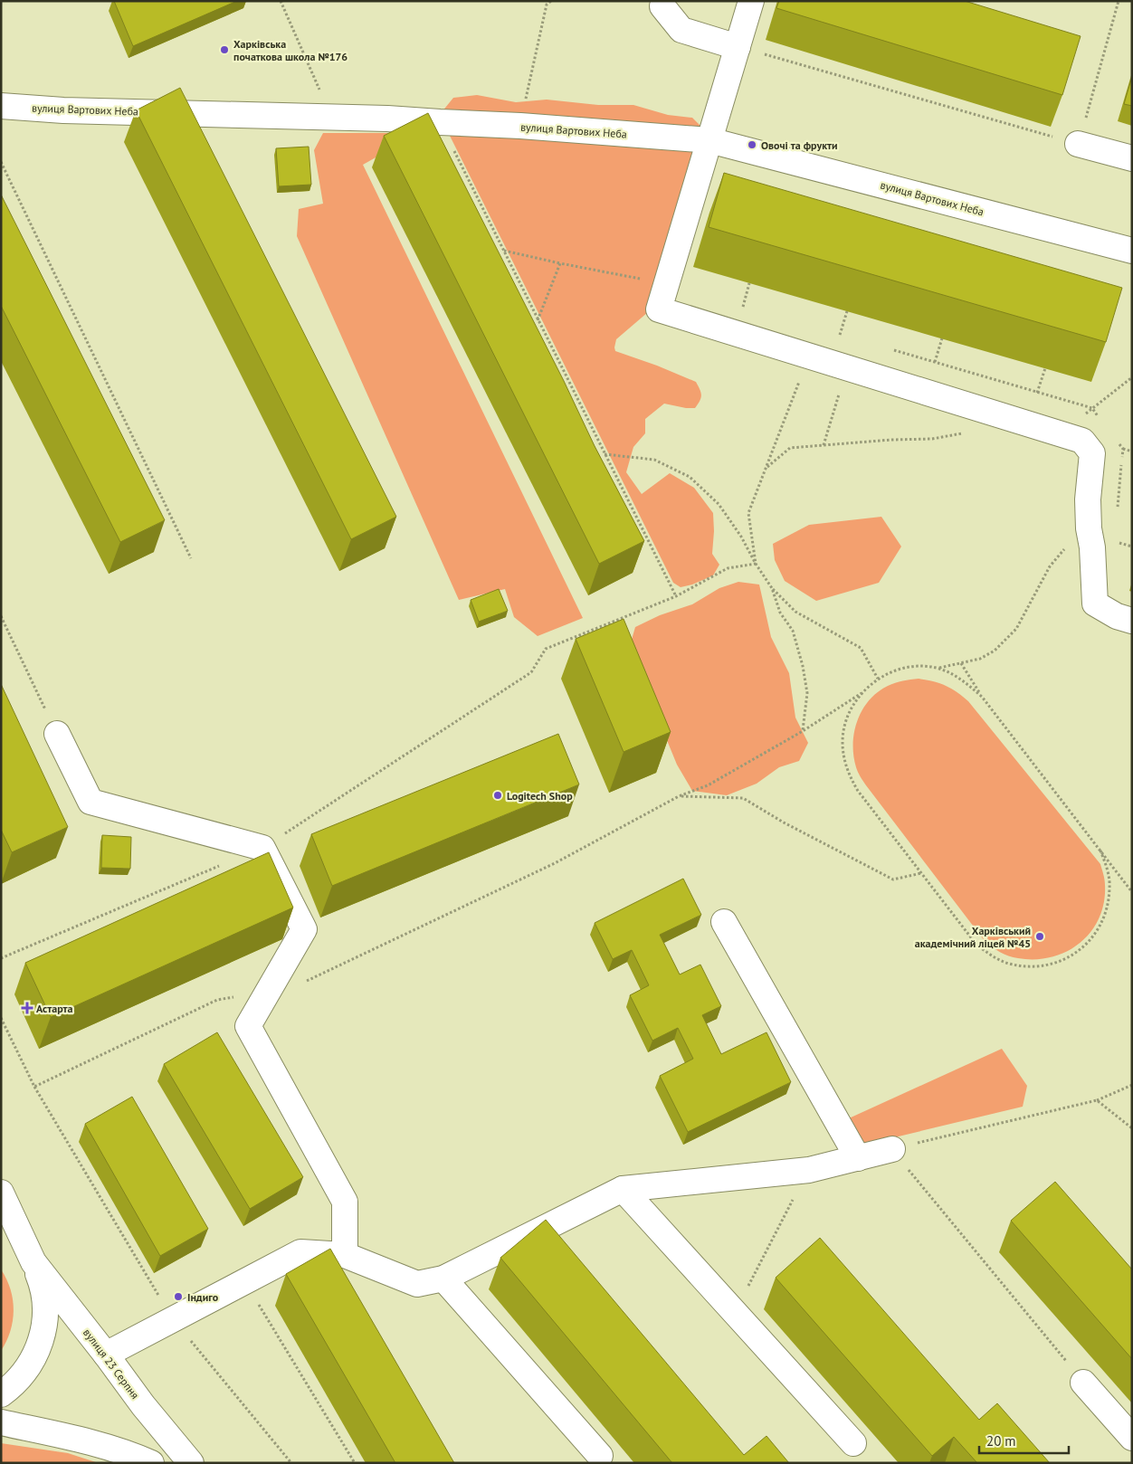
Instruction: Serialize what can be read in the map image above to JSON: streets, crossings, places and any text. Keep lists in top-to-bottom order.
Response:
{
  "streets": {
    "street": ["вулиця Вартових Неба", "вулиця 23 Серпня"]
  },
  "places": {
    "other": [
      "Харківська початкова школа №176",
      "Овочі та фрукти",
      "Logitech Shop",
      "Харківський академічний ліцей №45",
      "Індиго"
    ],
    "health": ["Астарта"]
  },
  "scale_bar": "20 m"
}
